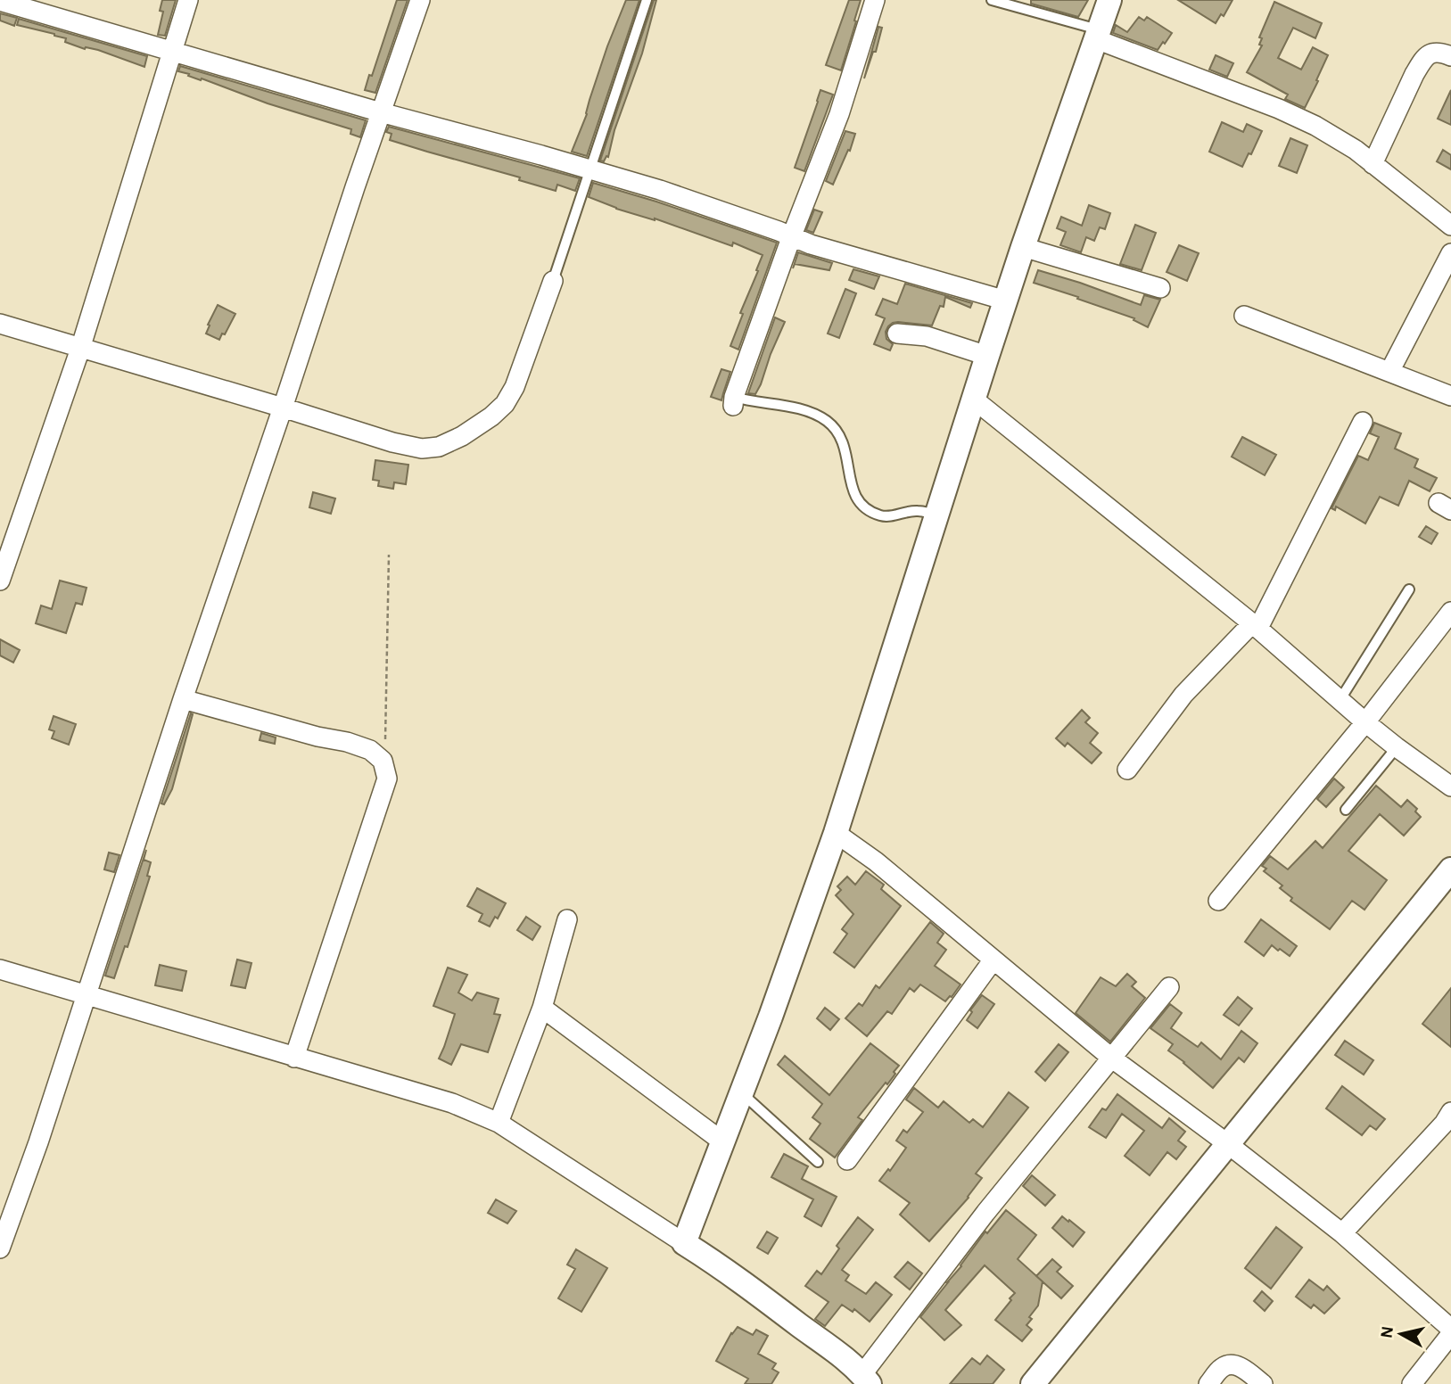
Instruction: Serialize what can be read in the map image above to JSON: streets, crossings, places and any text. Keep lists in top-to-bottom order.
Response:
{
  "north": "left"
}
